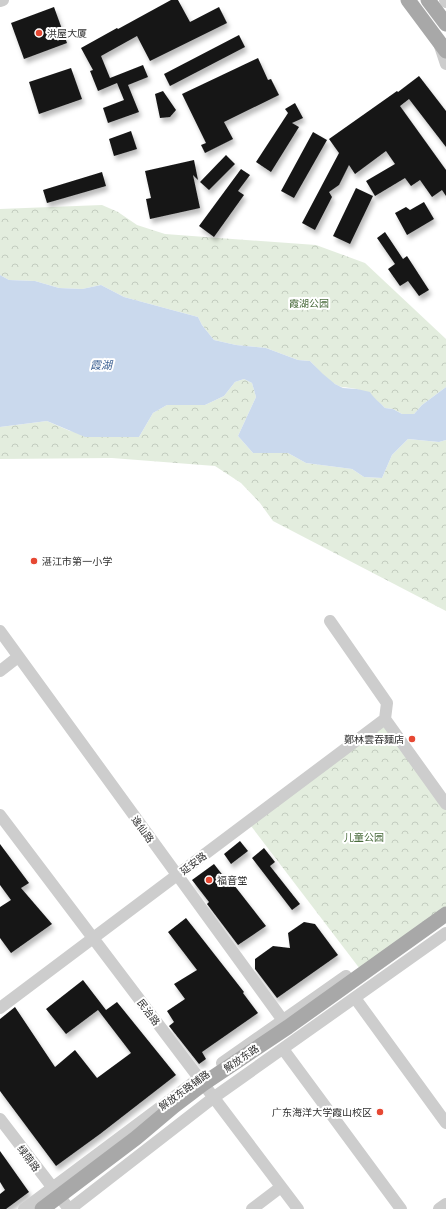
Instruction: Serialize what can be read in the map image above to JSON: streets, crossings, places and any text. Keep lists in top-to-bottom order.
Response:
{
  "streets": {
    "main road": ["解放东路"],
    "street": [
      "逸仙路",
      "延安路",
      "民治路",
      "解放东路辅路",
      "绿荫路"
    ]
  },
  "crossings": [
    ["逸仙路", "延安路"],
    ["逸仙路", "解放东路"],
    ["延安路", "民治路"],
    ["民治路", "解放东路"],
    ["解放东路", "绿荫路"]
  ],
  "water": ["霞湖"],
  "parks": ["霞湖公园", "儿童公园"],
  "places": [
    "洪屋大厦",
    "湛江市第一小学",
    "鄭林雲吞麵店",
    "福音堂",
    "广东海洋大学霞山校区"
  ]
}
